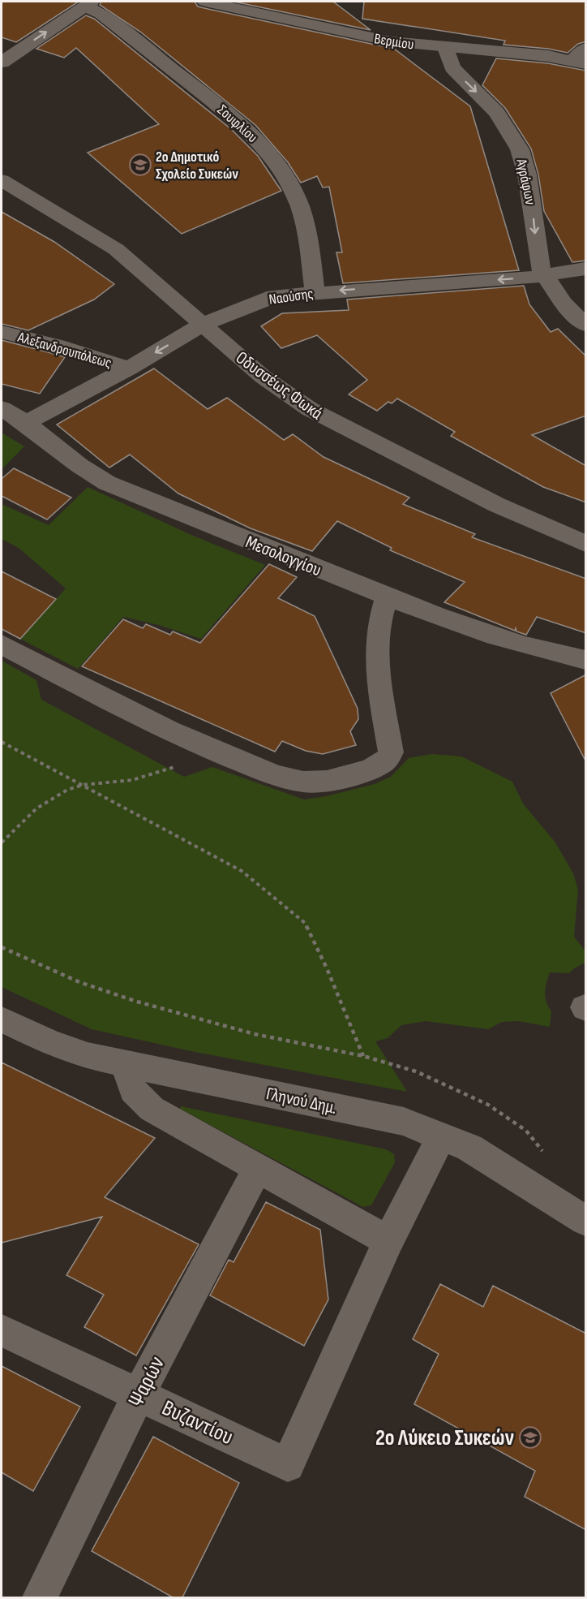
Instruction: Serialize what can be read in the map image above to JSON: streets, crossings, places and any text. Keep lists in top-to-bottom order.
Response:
{
  "streets": {
    "street": [
      "Βερμίου",
      "Σουφλίου",
      "Αγράφων",
      "Ναούσης",
      "Αλεξανδρουπόλεως",
      "Οδυσσέως Φωκά",
      "Μεσολογγίου",
      "Γληνού Δημ.",
      "Ψαρών",
      "Βυζαντίου"
    ]
  },
  "crossings": [
    ["Βερμίου", "Αγράφων"],
    ["Σουφλίου", "Ναούσης"],
    ["Αγράφων", "Ναούσης"],
    ["Ναούσης", "Αλεξανδρουπόλεως"],
    ["Ναούσης", "Οδυσσέως Φωκά"],
    ["Ναούσης", "Μεσολογγίου"],
    ["Ψαρών", "Βυζαντίου"]
  ],
  "one_way": ["Αγράφων", "Ναούσης"],
  "places": {
    "school or university": ["2ο Δημοτικό Σχολείο Συκεών", "2ο Λύκειο Συκεών"]
  }
}
